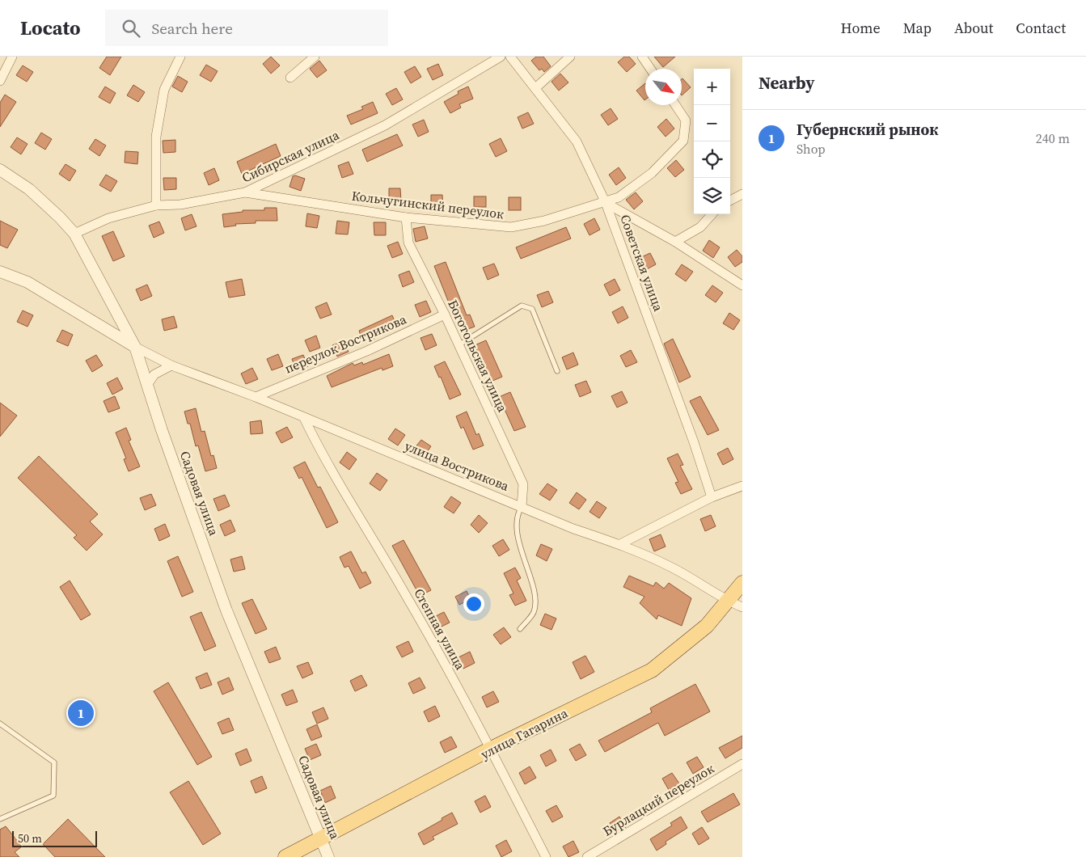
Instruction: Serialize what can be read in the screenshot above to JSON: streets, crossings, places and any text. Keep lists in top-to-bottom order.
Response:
{
  "streets": {
    "main road": ["улица Гагарина"],
    "street": [
      "Сибирская улица",
      "Кольчугинский переулок",
      "Советская улица",
      "переулок Вострикова",
      "Боготольская улица",
      "улица Вострикова",
      "Садовая улица",
      "Степная улица",
      "Бурлацкий переулок"
    ]
  },
  "crossings": [
    ["Сибирская улица", "Кольчугинский переулок"],
    ["Сибирская улица", "Садовая улица"],
    ["Кольчугинский переулок", "Советская улица"],
    ["Кольчугинский переулок", "Боготольская улица"],
    ["переулок Вострикова", "Боготольская улица"],
    ["переулок Вострикова", "улица Вострикова"],
    ["Боготольская улица", "улица Вострикова"],
    ["улица Вострикова", "Садовая улица"],
    ["улица Вострикова", "Степная улица"],
    ["улица Вострикова", "улица Гагарина"],
    ["Садовая улица", "улица Гагарина"],
    ["Степная улица", "улица Гагарина"]
  ],
  "scale_bar": "50 m",
  "north": "bottom right",
  "page": {
    "header": "Locato",
    "search": "Search here",
    "nav": [
      "Home",
      "Map",
      "About",
      "Contact"
    ],
    "heading": "Nearby",
    "map_buttons": ["+", "−"],
    "list": [
      {
        "mark": "1",
        "name": "Губернский рынок",
        "note": "Shop",
        "value": "240 m"
      }
    ],
    "pins": "1",
    "scale": "50 m"
  }
}
